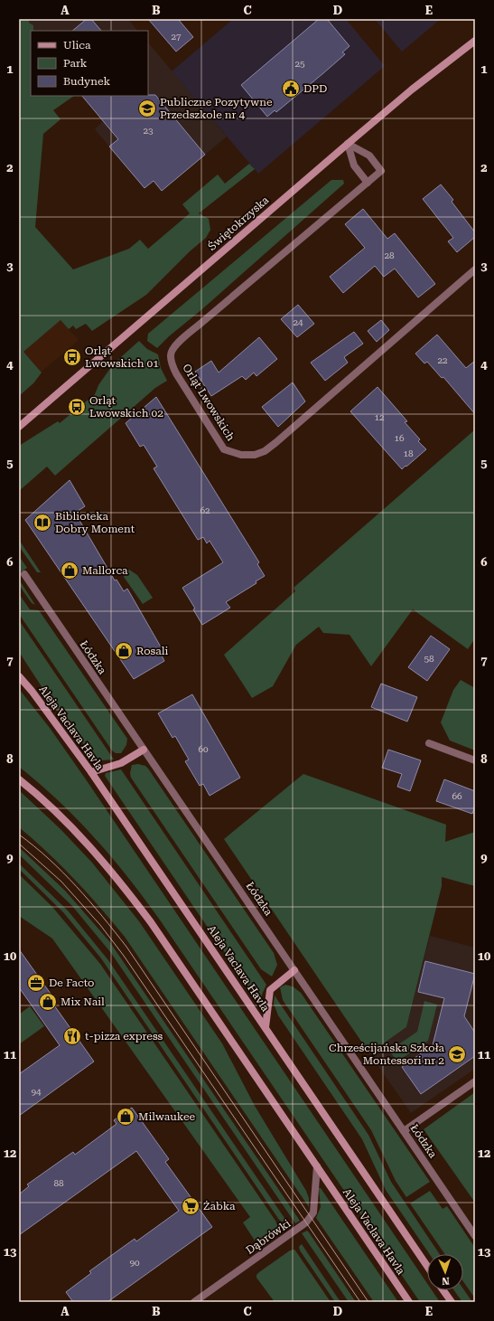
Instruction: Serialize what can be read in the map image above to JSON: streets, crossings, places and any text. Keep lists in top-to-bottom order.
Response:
{
  "streets": {
    "main road": ["Świętokrzyska", "Aleja Vaclava Havla"],
    "street": ["Orląt Lwowskich", "Łódzka", "Dąbrówki"]
  },
  "crossings": [
    ["Świętokrzyska", "Orląt Lwowskich"],
    ["Aleja Vaclava Havla", "Dąbrówki"]
  ],
  "places": {
    "public building": ["DPD"],
    "school or university": ["Publiczne Pozytywne Przedszkole nr 4", "Chrześcijańska Szkoła Montessori nr 2"],
    "bus stop": ["Orląt Lwowskich 01", "Orląt Lwowskich 02"],
    "library": ["Biblioteka Dobry Moment"],
    "shop": [
      "Mallorca",
      "Rosali",
      "Mix Nail",
      "Milwaukee"
    ],
    "office": ["De Facto"],
    "restaurant": ["t-pizza express"],
    "supermarket": ["Żabka"]
  },
  "house_numbers": [
    "27",
    "25",
    "23",
    "28",
    "24",
    "22",
    "12",
    "16",
    "18",
    "62",
    "58",
    "60",
    "66",
    "94",
    "88",
    "90"
  ],
  "legend": ["Ulica", "Park", "Budynek"],
  "north": "bottom",
  "grid": {
    "columns": [
      "A",
      "B",
      "C",
      "D",
      "E"
    ],
    "rows": [
      "1",
      "2",
      "3",
      "4",
      "5",
      "6",
      "7",
      "8",
      "9",
      "10",
      "11",
      "12",
      "13"
    ]
  }
}
